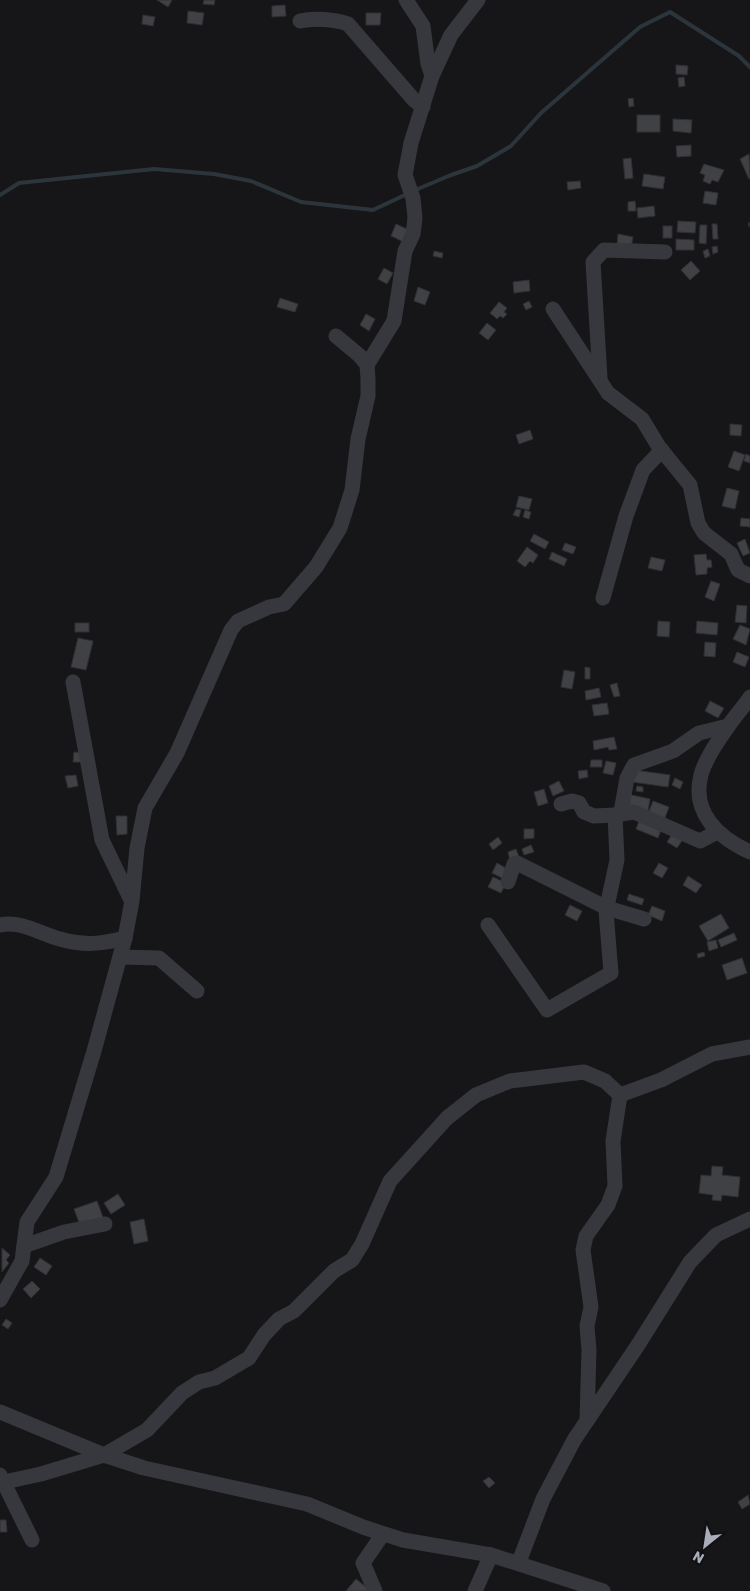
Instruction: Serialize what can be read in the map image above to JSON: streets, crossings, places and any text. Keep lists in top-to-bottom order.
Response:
{
  "north": "bottom left"
}
